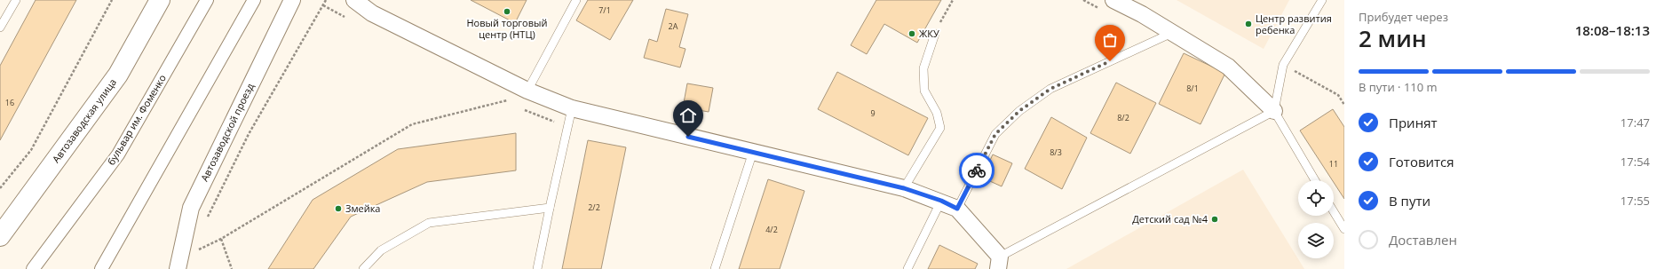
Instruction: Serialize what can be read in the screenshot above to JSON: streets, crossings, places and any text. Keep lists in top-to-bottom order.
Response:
{
  "streets": {
    "street": ["бульвар им. Фоменко", "Автозаводская улица", "Автозаводской проезд"]
  },
  "places": [
    "Новый торговый центр (НТЦ)",
    "Центр развития ребенка",
    "ЖКУ",
    "Змейка",
    "Детский сад №4"
  ],
  "house_numbers": [
    "7/1",
    "2А",
    "8/1",
    "16",
    "9",
    "8/2",
    "8/3",
    "11",
    "2/2",
    "4/2"
  ],
  "page": {
    "heading": ["2 мин", "Прибудет через", "18:08–18:13"],
    "bar": "В пути · 110 m",
    "list": [
      ["Принят", "17:47"],
      ["Готовится", "17:54"],
      ["В пути", "17:55"],
      "Доставлен"
    ]
  }
}
